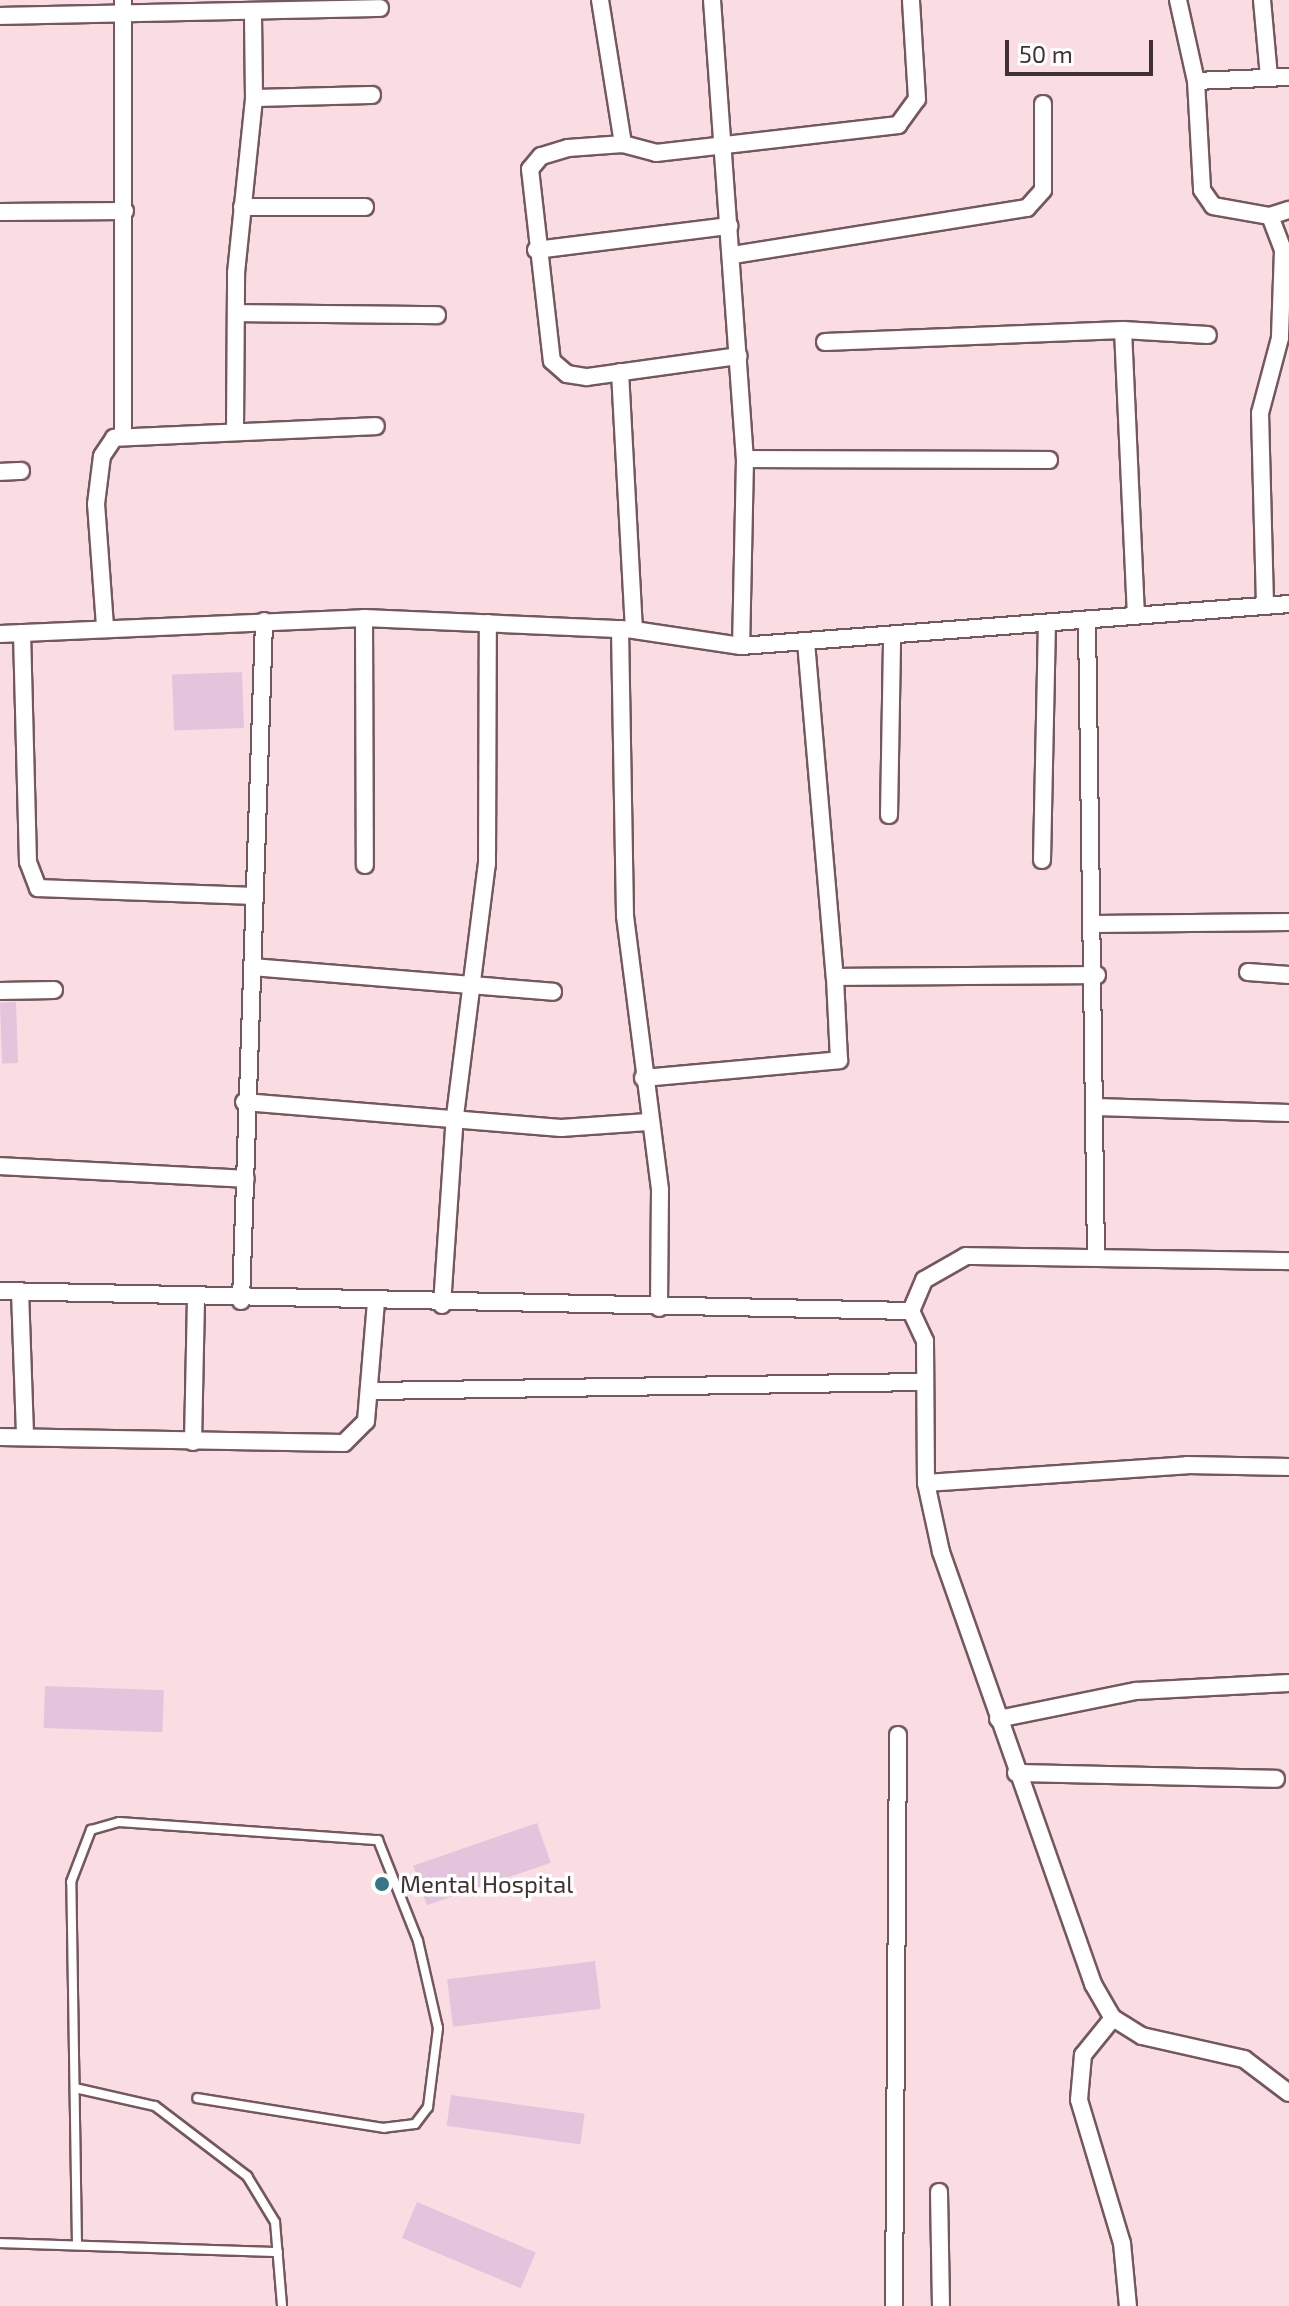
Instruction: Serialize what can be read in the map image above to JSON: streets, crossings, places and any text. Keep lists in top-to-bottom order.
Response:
{
  "places": ["Mental Hospital"],
  "scale_bar": "50 m"
}
